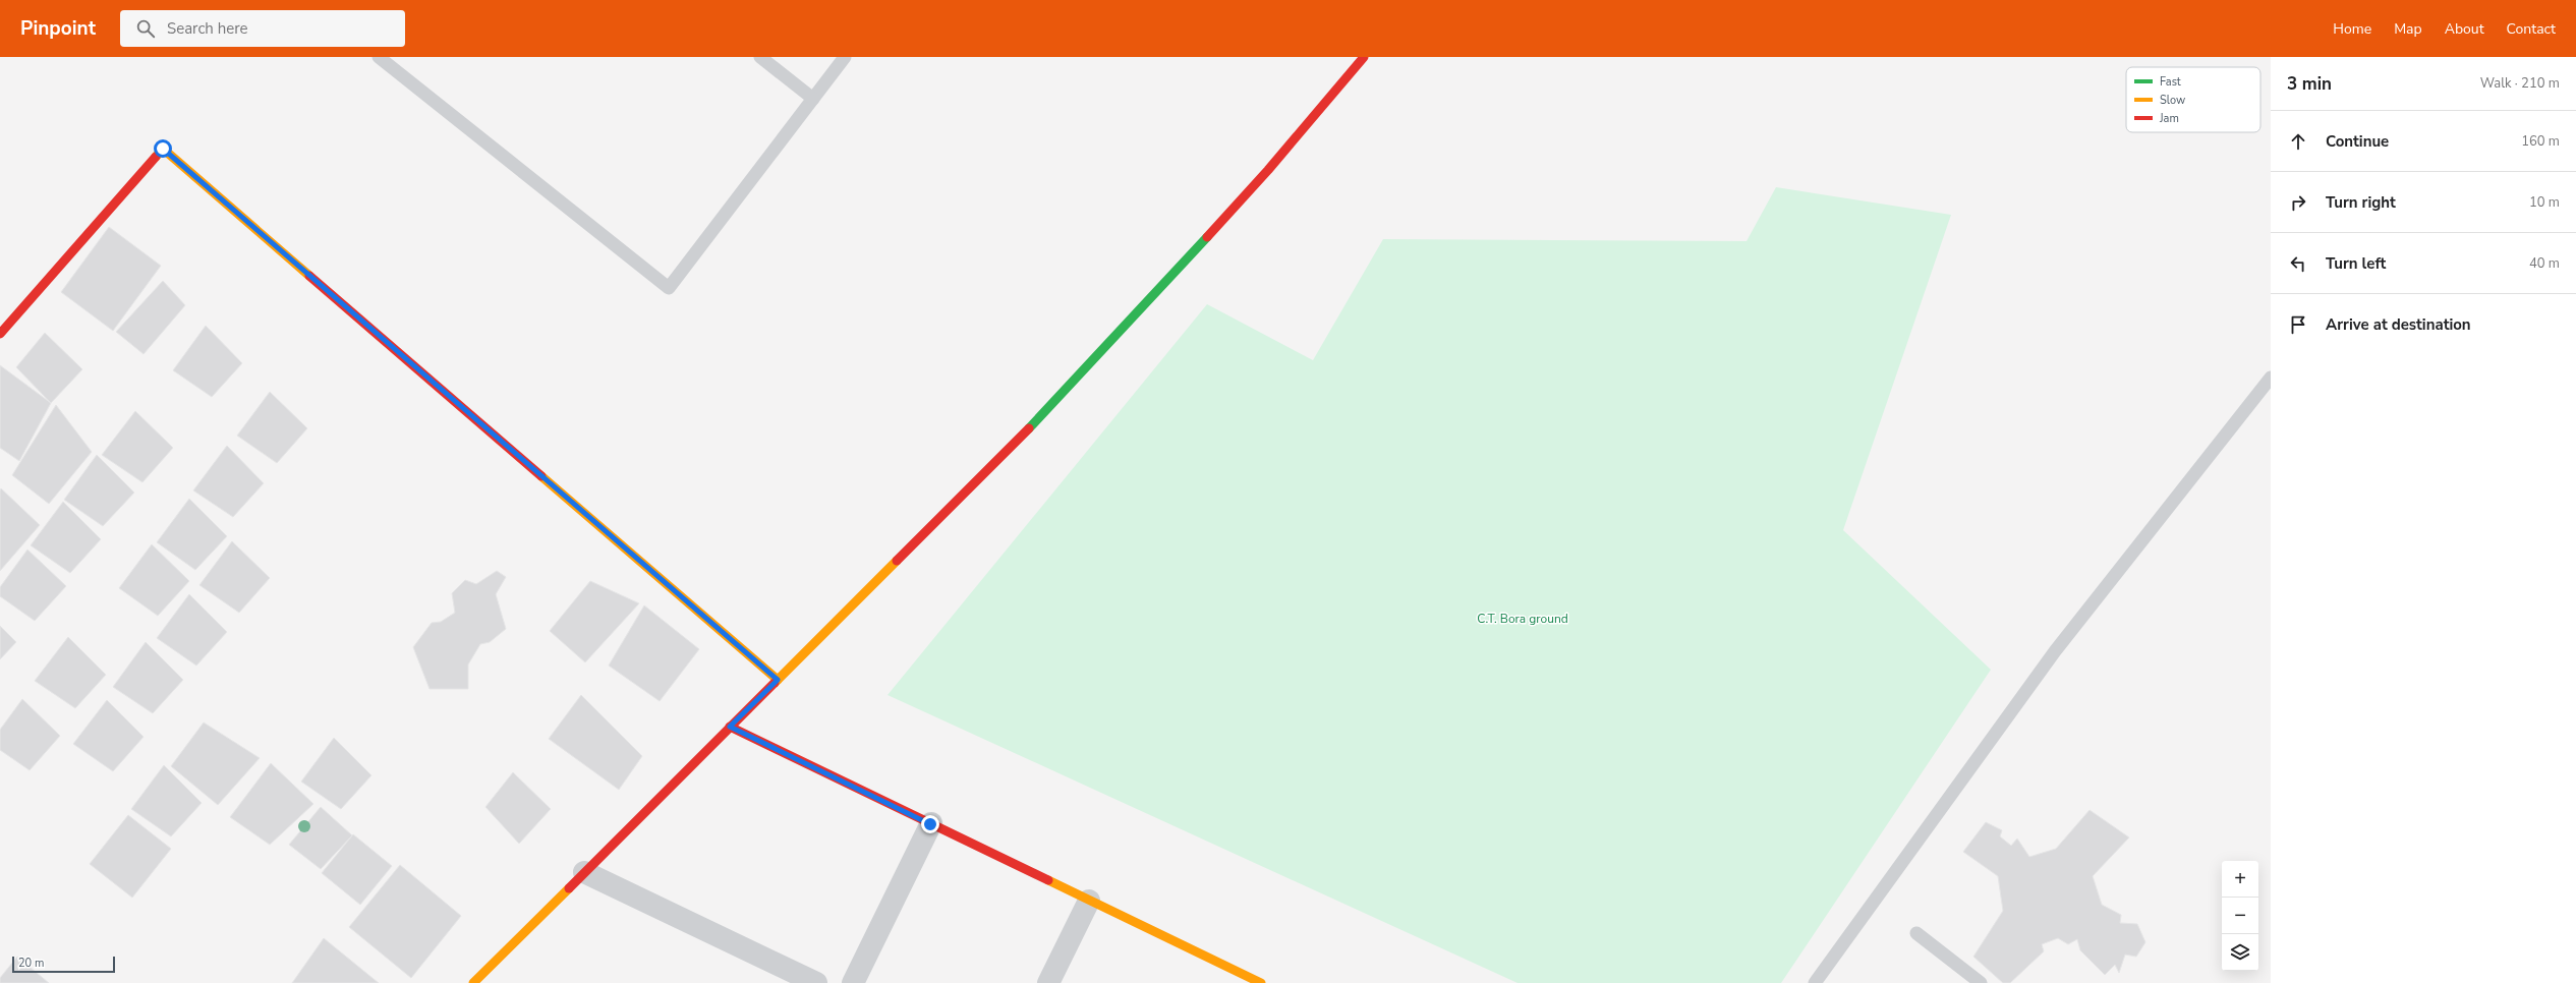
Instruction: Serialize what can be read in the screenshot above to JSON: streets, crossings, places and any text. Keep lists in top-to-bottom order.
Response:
{
  "parks": ["C.T. Bora ground"],
  "legend": ["Fast", "Slow", "Jam"],
  "scale_bar": "20 m",
  "page": {
    "header": "Pinpoint",
    "search": "Search here",
    "nav": [
      "Home",
      "Map",
      "About",
      "Contact"
    ],
    "heading": ["3 min", "Walk · 210 m"],
    "list": [
      ["Continue", "160 m"],
      ["Turn right", "10 m"],
      ["Turn left", "40 m"],
      "Arrive at destination"
    ],
    "map_buttons": ["+", "−"],
    "scale": "20 m"
  }
}
